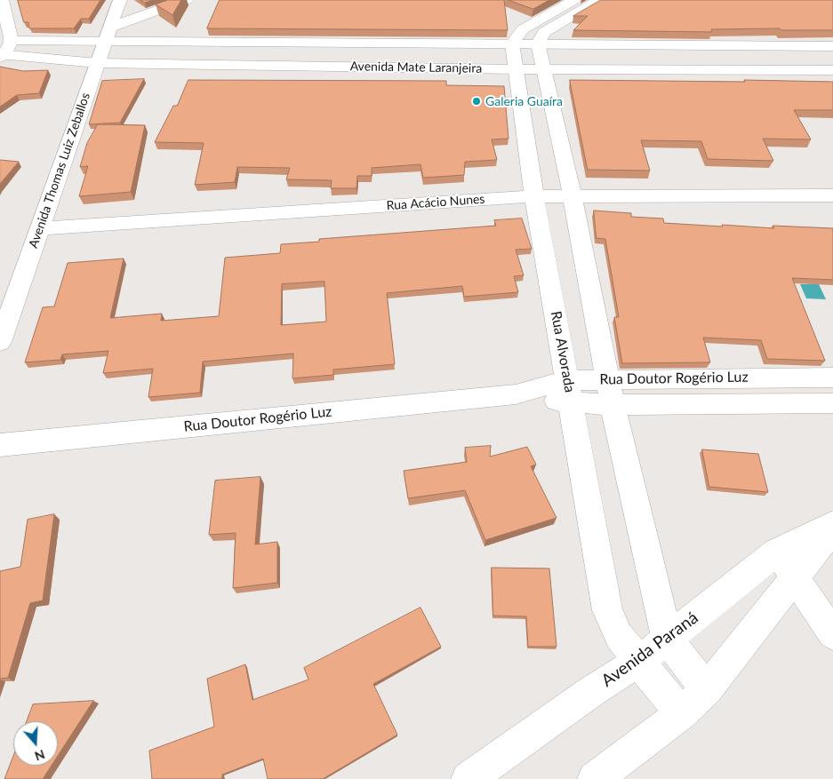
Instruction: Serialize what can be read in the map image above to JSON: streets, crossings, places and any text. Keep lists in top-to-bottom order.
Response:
{
  "streets": {
    "street": [
      "Avenida Mate Laranjeira",
      "Avenida Thomas Luiz Zeballos",
      "Rua Acácio Nunes",
      "Rua Alvorada",
      "Rua Doutor Rogério Luz",
      "Avenida Paraná"
    ]
  },
  "crossings": [
    ["Avenida Mate Laranjeira", "Avenida Thomas Luiz Zeballos"],
    ["Avenida Mate Laranjeira", "Rua Alvorada"],
    ["Avenida Thomas Luiz Zeballos", "Rua Acácio Nunes"],
    ["Rua Acácio Nunes", "Rua Alvorada"],
    ["Rua Alvorada", "Rua Doutor Rogério Luz"],
    ["Rua Alvorada", "Avenida Paraná"]
  ],
  "places": ["Galeria Guaíra"],
  "north": "bottom"
}
